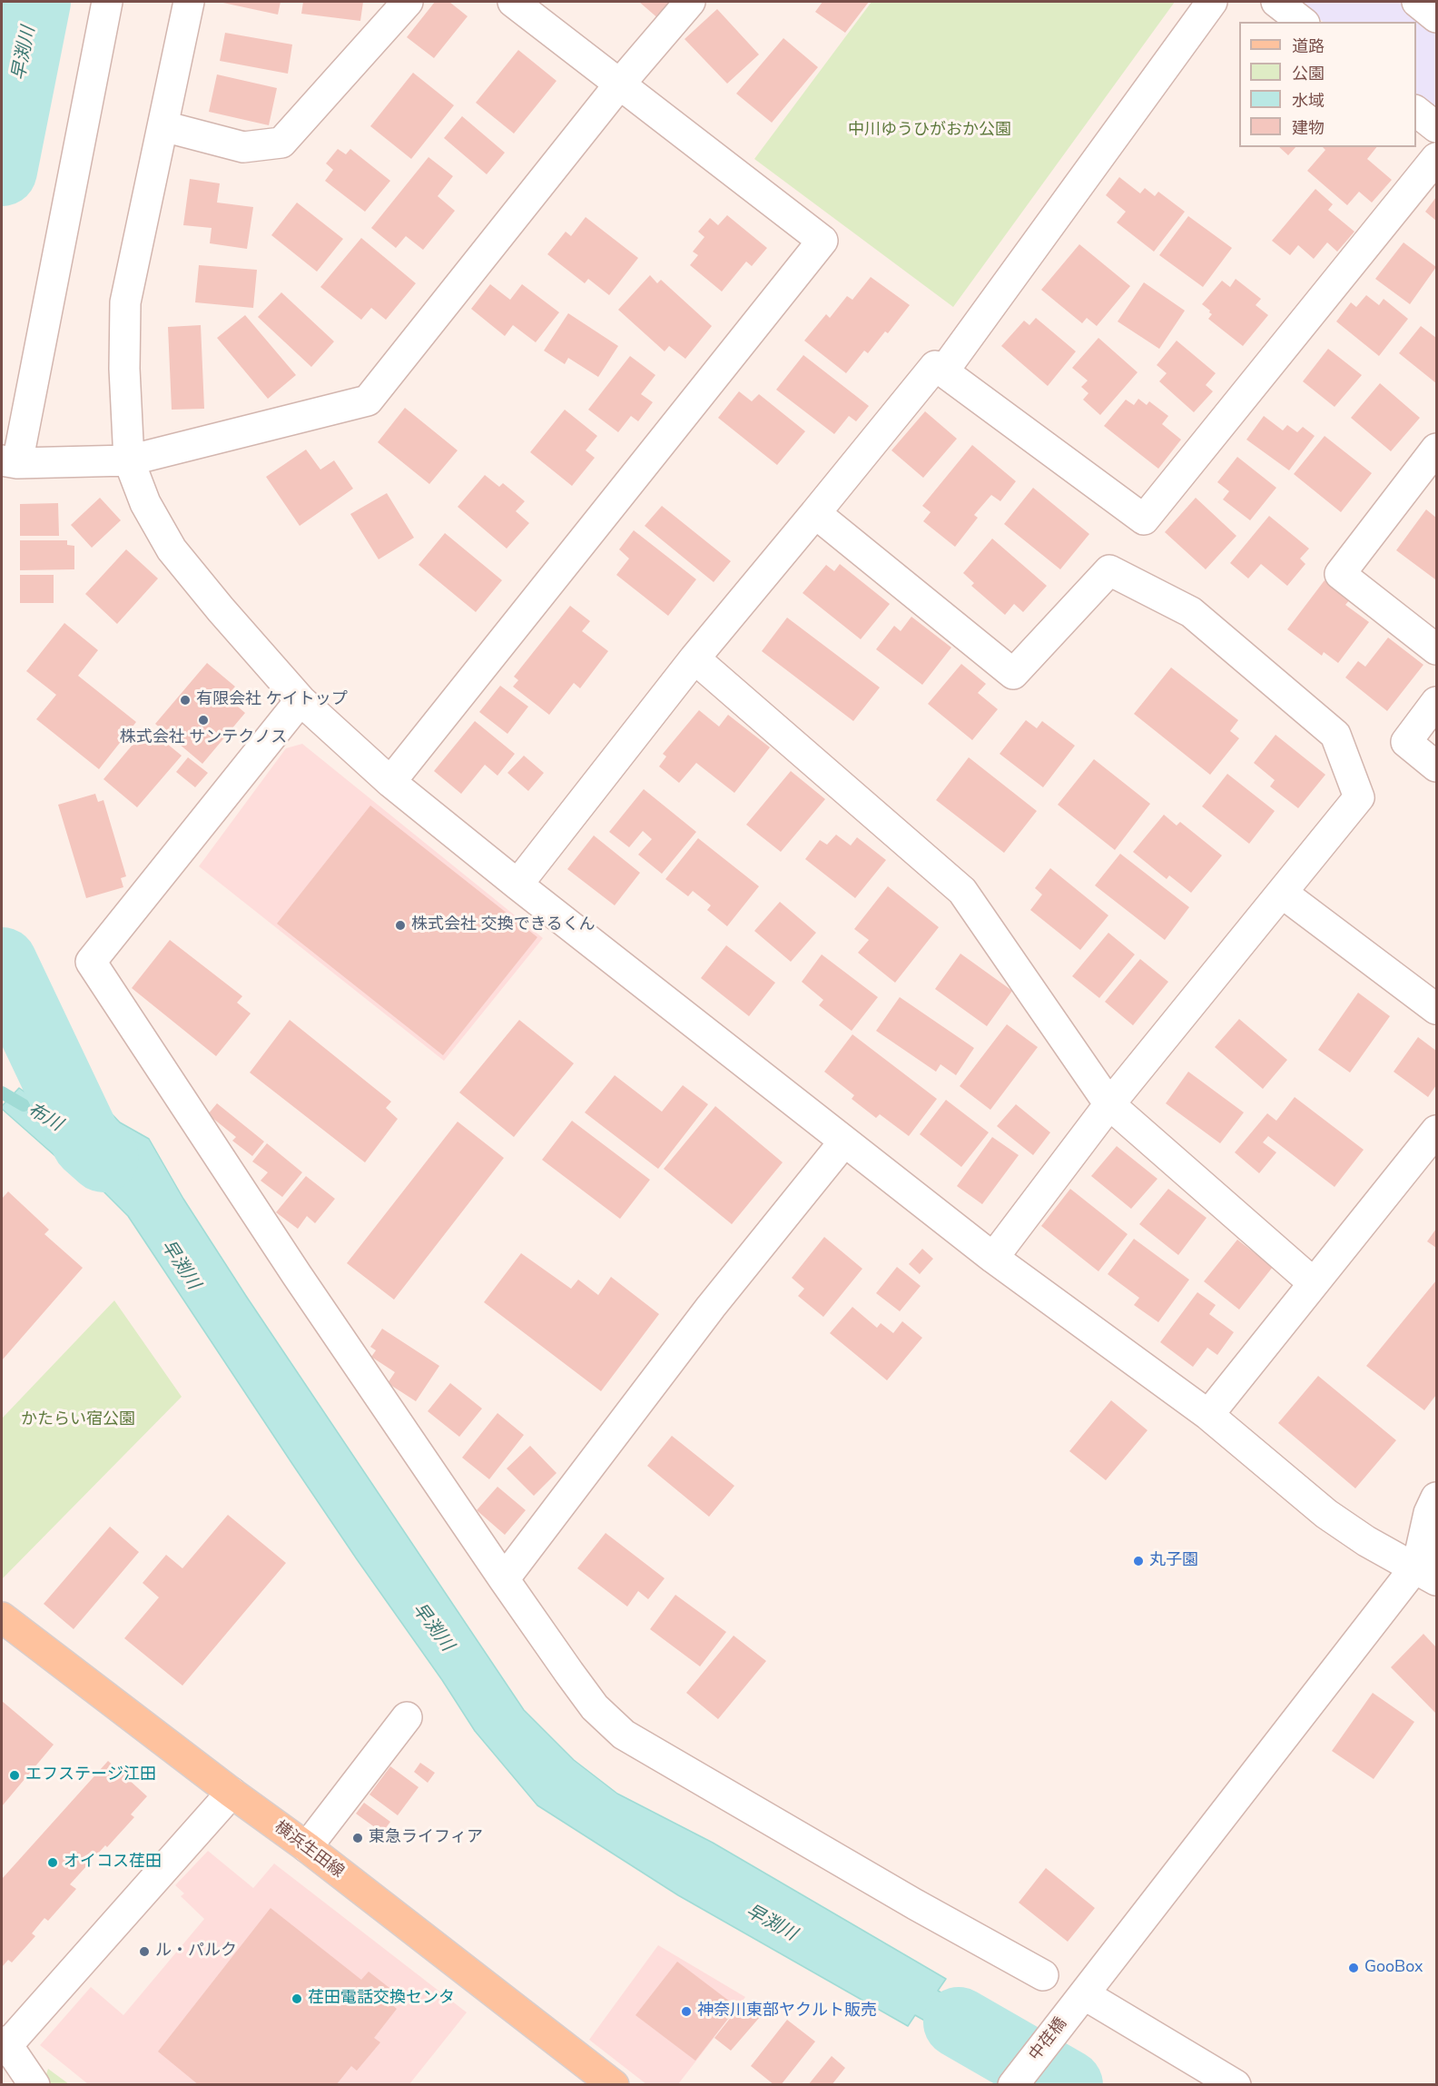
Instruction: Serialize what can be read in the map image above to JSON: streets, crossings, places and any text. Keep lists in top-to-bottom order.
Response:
{
  "streets": {
    "main road": ["横浜生田線"],
    "street": ["中荏橋"]
  },
  "water": ["早渕川", "布川"],
  "parks": ["中川ゆうひがおか公園", "かたらい宿公園"],
  "places": [
    "有限会社 ケイトップ",
    "株式会社 サンテクノス",
    "株式会社 交換できるくん",
    "丸子園",
    "エフステージ江田",
    "東急ライフィア",
    "オイコス荏田",
    "ル・パルク",
    "GooBox",
    "荏田電話交換センタ",
    "神奈川東部ヤクルト販売"
  ],
  "legend": [
    "道路",
    "公園",
    "水域",
    "建物"
  ]
}
